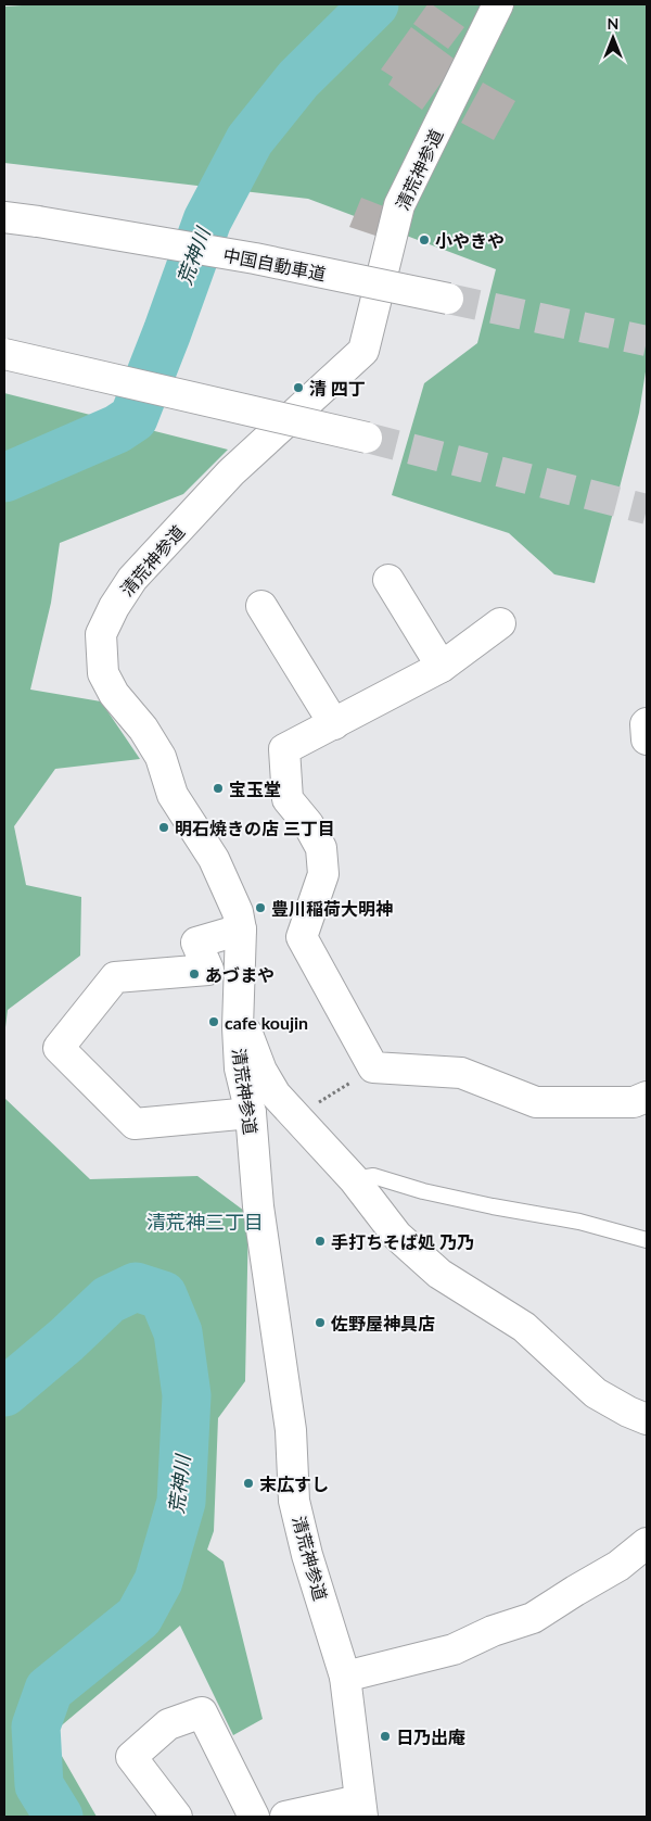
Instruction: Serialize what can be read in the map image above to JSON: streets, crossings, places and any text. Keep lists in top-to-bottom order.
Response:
{
  "streets": {
    "main road": ["清荒神参道", "中国自動車道"]
  },
  "districts": ["清荒神三丁目"],
  "water": ["荒神川"],
  "places": [
    "小やきや",
    "清 四丁",
    "宝玉堂",
    "明石焼きの店 三丁目",
    "豊川稲荷大明神",
    "あづまや",
    "cafe koujin",
    "手打ちそば処 乃乃",
    "佐野屋神具店",
    "末広すし",
    "日乃出庵"
  ],
  "north": "top"
}
